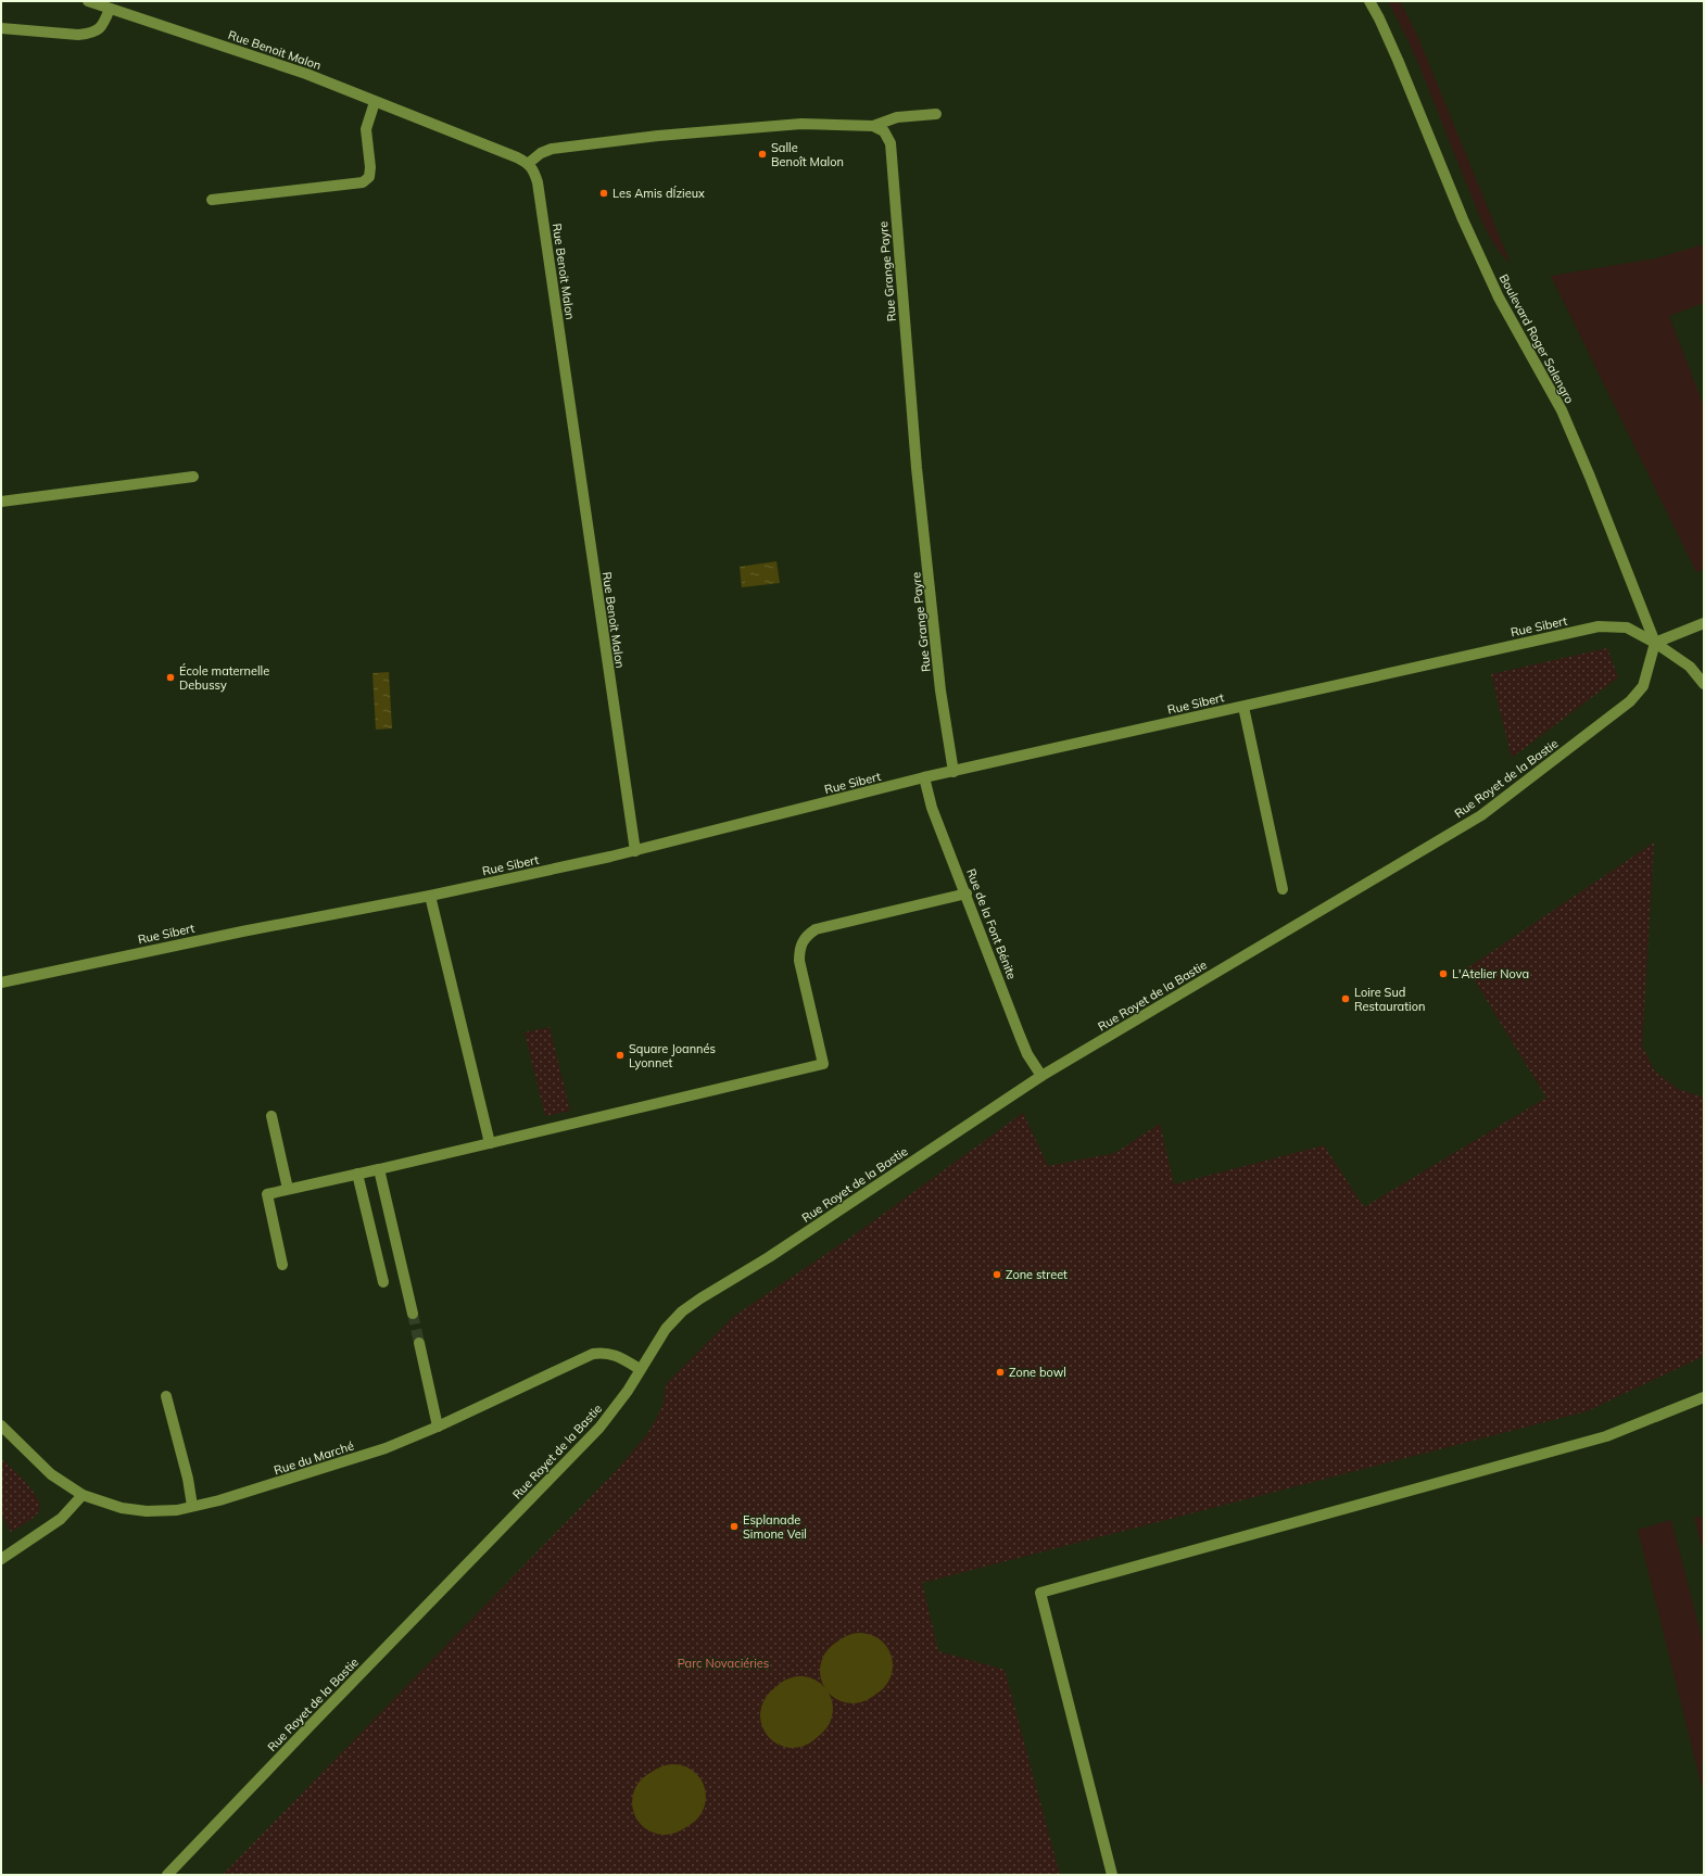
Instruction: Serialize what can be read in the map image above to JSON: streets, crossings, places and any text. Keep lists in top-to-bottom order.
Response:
{
  "streets": {
    "street": [
      "Rue Benoit Malon",
      "Rue Grange Payre",
      "Boulevard Roger Salengro",
      "Rue Sibert",
      "Rue Royet de la Bastie",
      "Rue de la Font Bénite",
      "Rue du Marché"
    ]
  },
  "crossings": [
    ["Rue Benoit Malon", "Rue Sibert"],
    ["Rue Grange Payre", "Rue Sibert"],
    ["Boulevard Roger Salengro", "Rue Sibert"],
    ["Boulevard Roger Salengro", "Rue Royet de la Bastie"],
    ["Rue Sibert", "Rue Royet de la Bastie"],
    ["Rue Sibert", "Rue de la Font Bénite"],
    ["Rue Royet de la Bastie", "Rue de la Font Bénite"],
    ["Rue Royet de la Bastie", "Rue du Marché"]
  ],
  "parks": ["Parc Novaciéries"],
  "places": [
    "Salle Benoît Malon",
    "Les Amis dÍzieux",
    "École maternelle Debussy",
    "L'Atelier Nova",
    "Loire Sud Restauration",
    "Square Joannés Lyonnet",
    "Zone street",
    "Zone bowl",
    "Esplanade Simone Veil"
  ]
}
